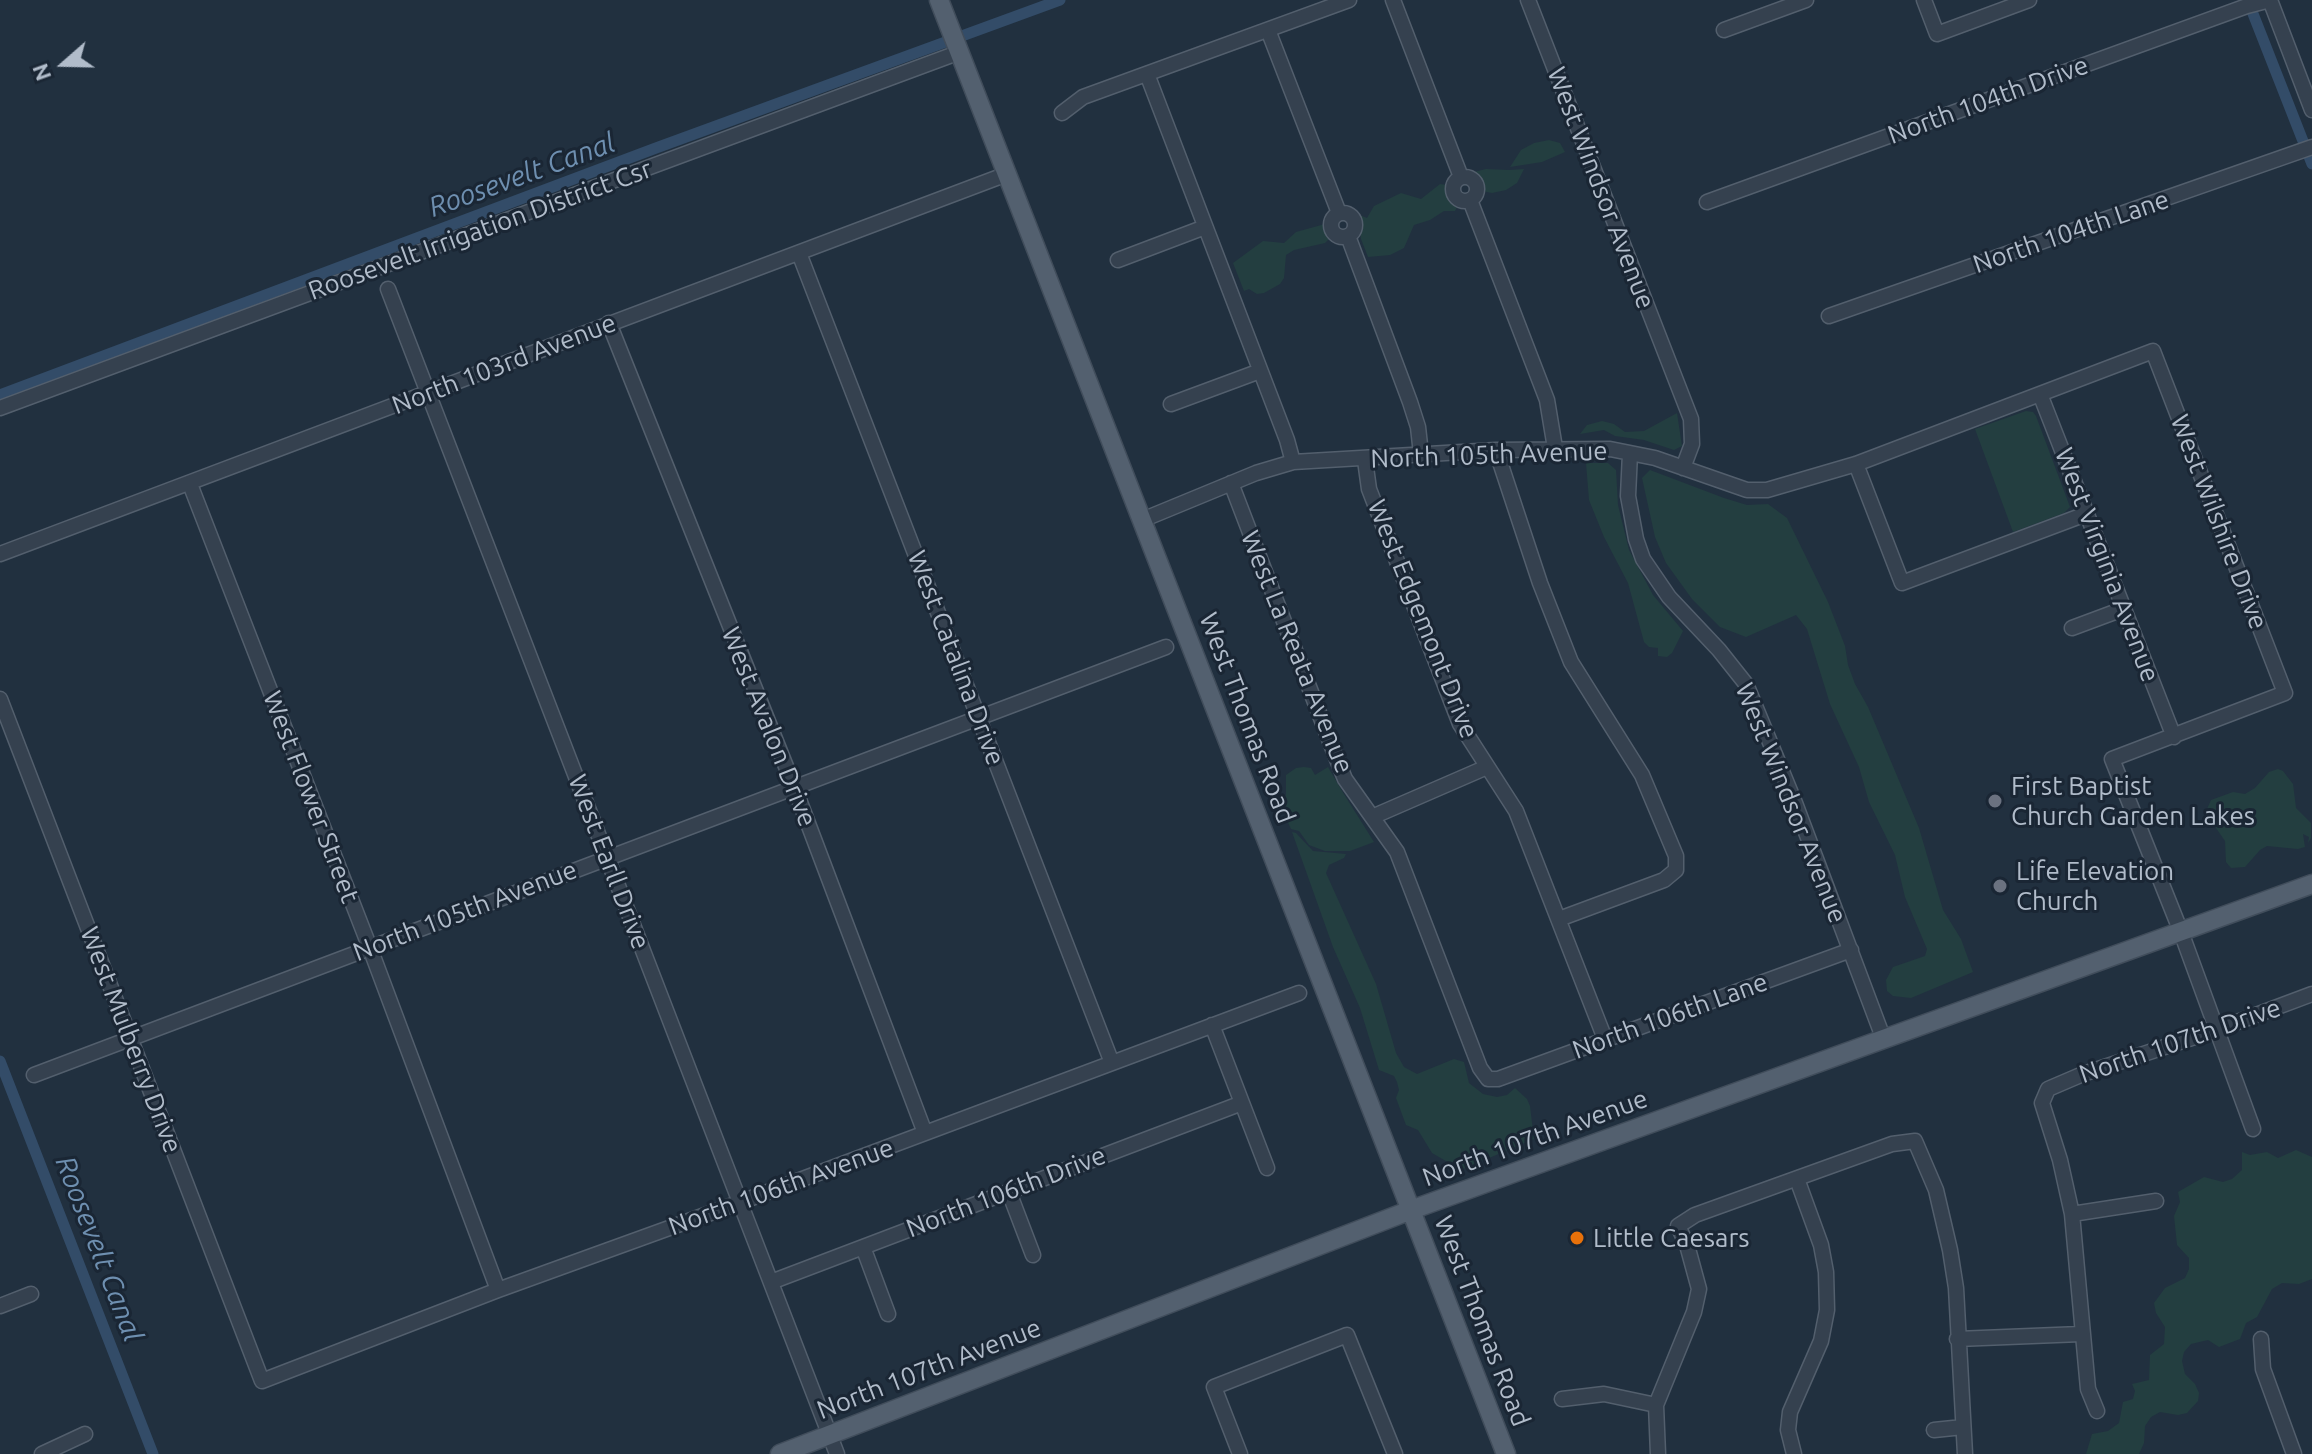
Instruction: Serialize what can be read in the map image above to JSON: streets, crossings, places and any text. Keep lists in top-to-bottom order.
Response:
{
  "streets": {
    "main road": ["West Thomas Road", "North 107th Avenue"],
    "street": [
      "North 104th Drive",
      "West Windsor Avenue",
      "Roosevelt Irrigation District Csr",
      "North 104th Lane",
      "North 103rd Avenue",
      "North 105th Avenue",
      "West Wilshire Drive",
      "West Virginia Avenue",
      "West Edgemont Drive",
      "West La Reata Avenue",
      "West Catalina Drive",
      "West Avalon Drive",
      "West Flower Street",
      "West Earll Drive",
      "North 106th Lane",
      "West Mulberry Drive",
      "North 107th Drive",
      "North 106th Avenue",
      "North 106th Drive"
    ]
  },
  "crossings": [
    ["West Windsor Avenue", "North 105th Avenue"],
    ["West Windsor Avenue", "North 106th Lane"],
    ["West Windsor Avenue", "North 107th Avenue"],
    ["Roosevelt Irrigation District Csr", "West Thomas Road"],
    ["North 103rd Avenue", "West Catalina Drive"],
    ["North 103rd Avenue", "West Thomas Road"],
    ["North 103rd Avenue", "West Avalon Drive"],
    ["North 103rd Avenue", "West Flower Street"],
    ["North 103rd Avenue", "West Earll Drive"],
    ["North 105th Avenue", "West Wilshire Drive"],
    ["North 105th Avenue", "West Virginia Avenue"],
    ["North 105th Avenue", "West Edgemont Drive"],
    ["North 105th Avenue", "West La Reata Avenue"],
    ["North 105th Avenue", "West Catalina Drive"],
    ["North 105th Avenue", "West Thomas Road"],
    ["North 105th Avenue", "West Avalon Drive"],
    ["North 105th Avenue", "West Flower Street"],
    ["North 105th Avenue", "West Earll Drive"],
    ["North 105th Avenue", "West Mulberry Drive"],
    ["West Wilshire Drive", "West Virginia Avenue"],
    ["West Edgemont Drive", "North 106th Lane"],
    ["West La Reata Avenue", "North 106th Lane"],
    ["West Catalina Drive", "North 106th Avenue"],
    ["West Thomas Road", "North 107th Avenue"],
    ["West Avalon Drive", "North 106th Avenue"],
    ["West Flower Street", "North 106th Avenue"],
    ["West Earll Drive", "North 107th Avenue"],
    ["West Earll Drive", "North 106th Avenue"],
    ["West Earll Drive", "North 106th Drive"],
    ["West Mulberry Drive", "North 106th Avenue"]
  ],
  "water": ["Roosevelt Canal"],
  "places": ["First Baptist Church Garden Lakes", "Life Elevation Church", "Little Caesars"],
  "north": "left"
}
